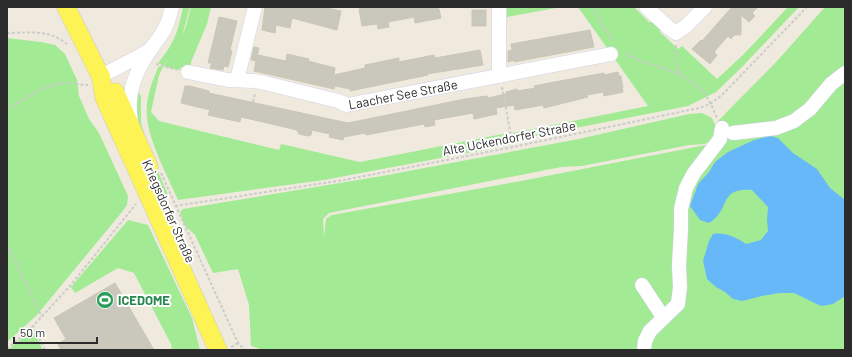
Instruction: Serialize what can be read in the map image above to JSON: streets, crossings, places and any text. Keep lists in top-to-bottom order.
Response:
{
  "streets": {
    "main road": ["Kriegsdorfer Straße"],
    "street": ["Laacher See Straße"],
    "path": ["Alte Uckendorfer Straße"]
  },
  "crossings": [
    ["Alte Uckendorfer Straße", "Kriegsdorfer Straße"]
  ],
  "places": {
    "sports": ["ICEDOME"]
  },
  "scale_bar": "50 m"
}
